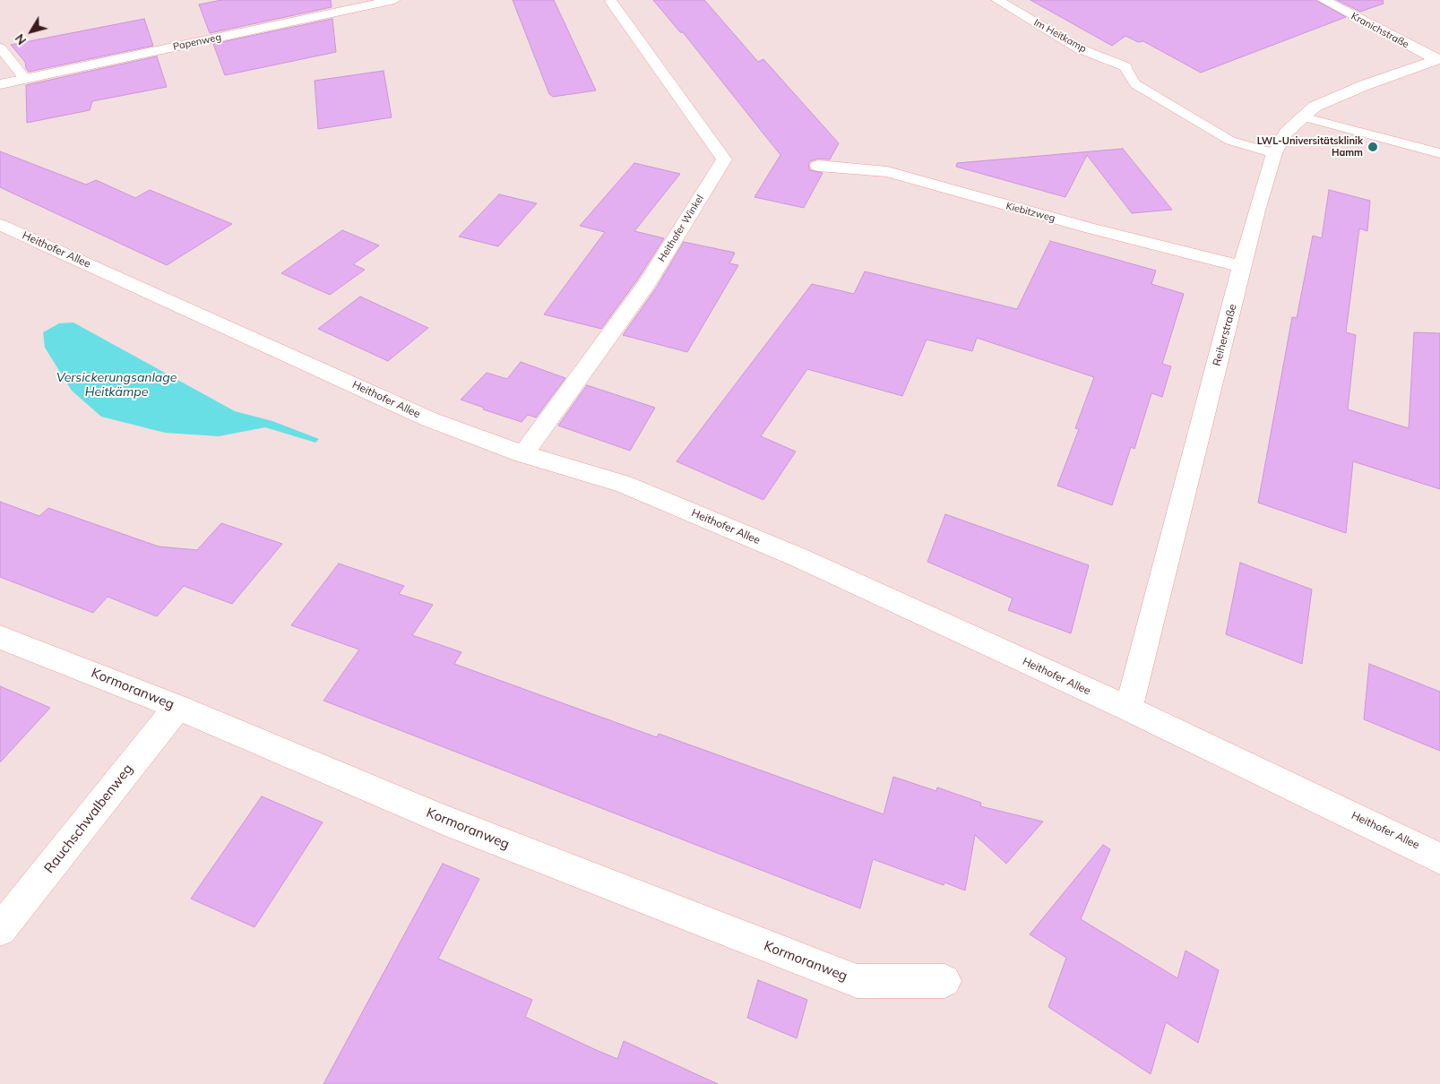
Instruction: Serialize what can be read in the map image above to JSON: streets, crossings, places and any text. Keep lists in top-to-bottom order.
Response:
{
  "streets": {
    "street": [
      "Kranichstraße",
      "Im Heitkamp",
      "Papenweg",
      "Kiebitzweg",
      "Heithofer Winkel",
      "Heithofer Allee",
      "Reiherstraße",
      "Kormoranweg",
      "Rauchschwalbenweg"
    ]
  },
  "crossings": [
    ["Kranichstraße", "Reiherstraße"],
    ["Kiebitzweg", "Reiherstraße"],
    ["Heithofer Winkel", "Heithofer Allee"],
    ["Heithofer Allee", "Reiherstraße"],
    ["Kormoranweg", "Rauchschwalbenweg"]
  ],
  "water": ["Versickerungsanlage Heitkämpe"],
  "places": ["LWL-Universitätsklinik Hamm"],
  "north": "bottom left"
}
